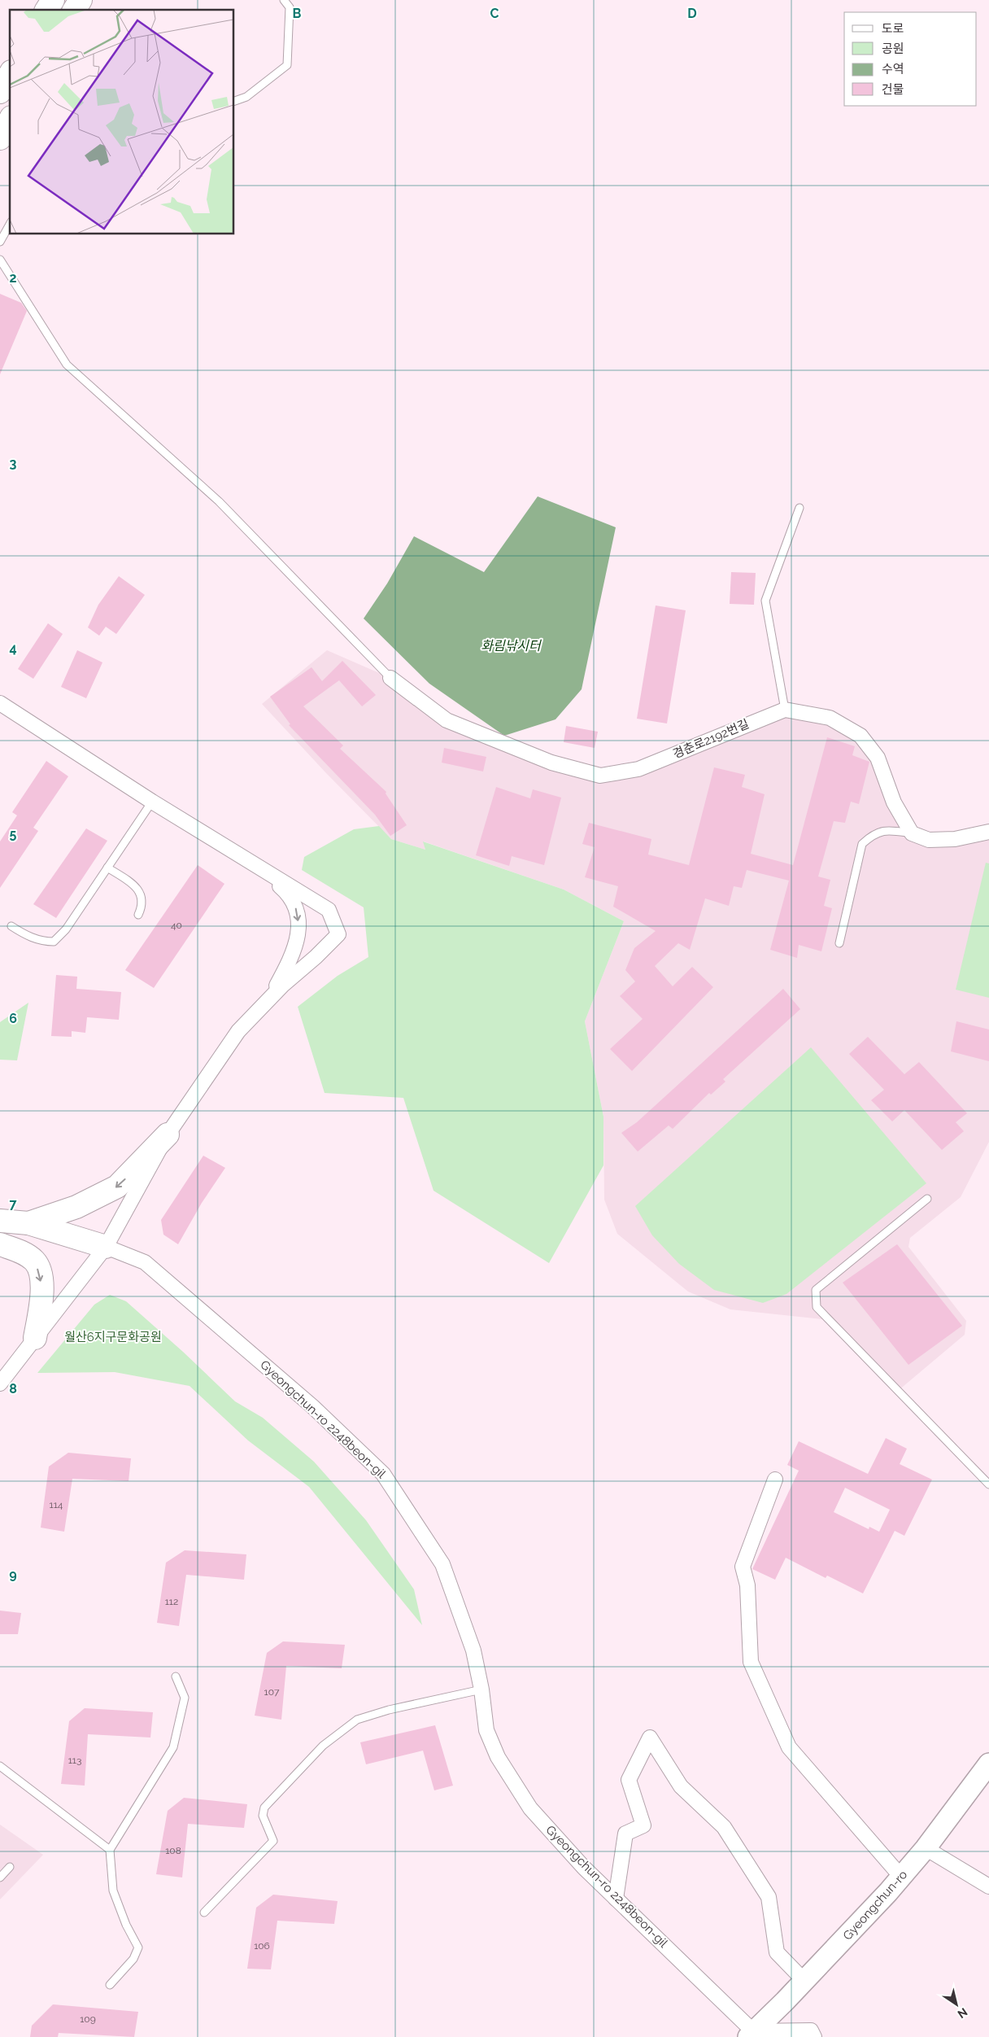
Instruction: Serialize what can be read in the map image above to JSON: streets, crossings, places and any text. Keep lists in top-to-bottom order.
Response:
{
  "streets": {
    "street": ["경춘로2192번길", "Gyeongchun-ro 2248beon-gil", "Gyeongchun-ro"]
  },
  "crossings": [
    ["Gyeongchun-ro 2248beon-gil", "Gyeongchun-ro"]
  ],
  "water": ["화림낚시터"],
  "parks": ["월산6지구문화공원"],
  "house_numbers": [
    "40",
    "114",
    "112",
    "107",
    "113",
    "108",
    "106",
    "109"
  ],
  "legend": [
    "도로",
    "공원",
    "수역",
    "건물"
  ],
  "north": "bottom right",
  "grid": {
    "columns": ["B", "C", "D"],
    "rows": [
      "2",
      "3",
      "4",
      "5",
      "6",
      "7",
      "8",
      "9"
    ]
  }
}
